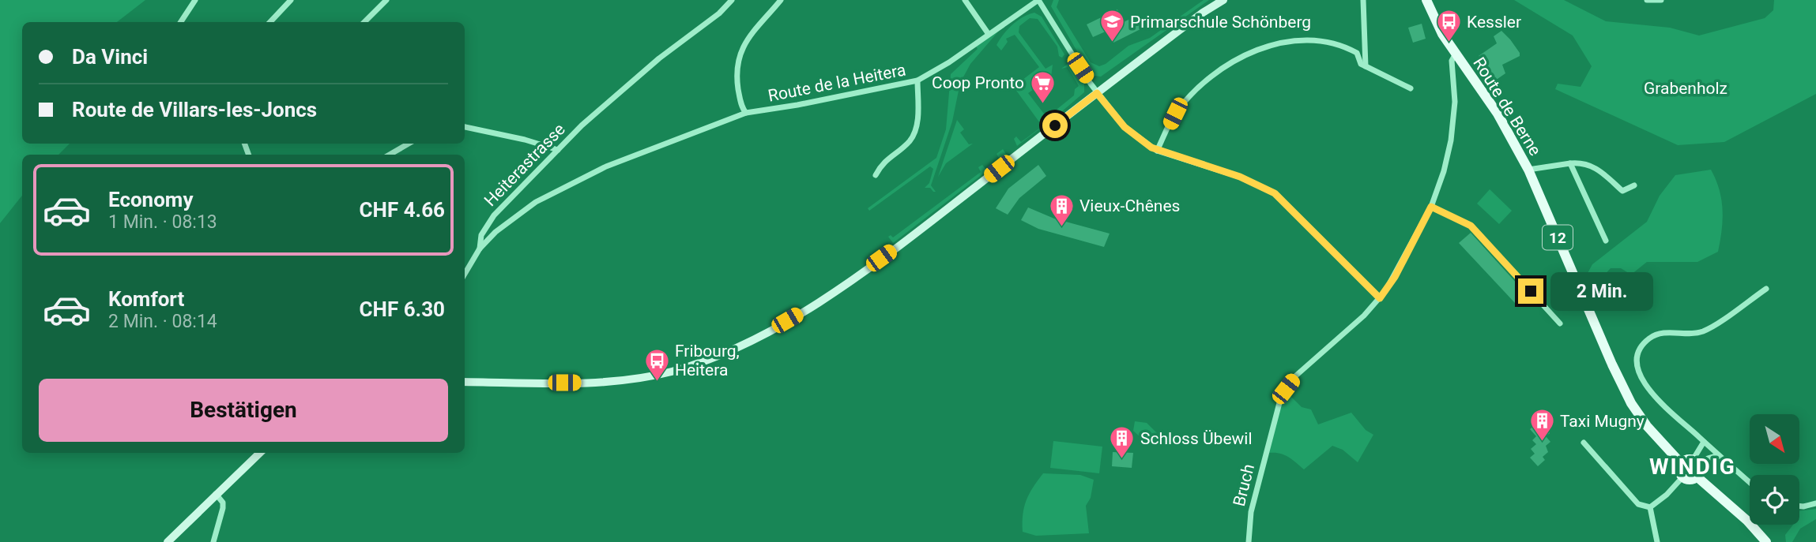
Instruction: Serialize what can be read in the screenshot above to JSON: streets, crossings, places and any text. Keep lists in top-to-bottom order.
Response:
{
  "streets": {
    "main road": ["Route de Berne", "12"],
    "street": ["Route de la Heitera", "Heiterastrasse", "Bruch"]
  },
  "crossings": [
    ["Route de la Heitera", "Heiterastrasse"],
    ["Route de Berne", "Bruch"]
  ],
  "districts": ["WINDIG"],
  "parks": ["Grabenholz"],
  "places": {
    "school or university": ["Primarschule Schönberg"],
    "bus stop": ["Kessler", "Fribourg, Heitera"],
    "supermarket": ["Coop Pronto"],
    "building": ["Vieux-Chênes", "Taxi Mugny", "Schloss Übewil"]
  },
  "north": "bottom right",
  "page": {
    "banner": ["Da Vinci", "Route de Villars-les-Joncs"],
    "list": [
      {
        "name": "Economy",
        "note": "1 Min. · 08:13",
        "value": "CHF 4.66"
      },
      {
        "name": "Komfort",
        "note": "2 Min. · 08:14",
        "value": "CHF 6.30"
      }
    ],
    "bubble": "2 Min.",
    "buttons": "Bestätigen"
  }
}
